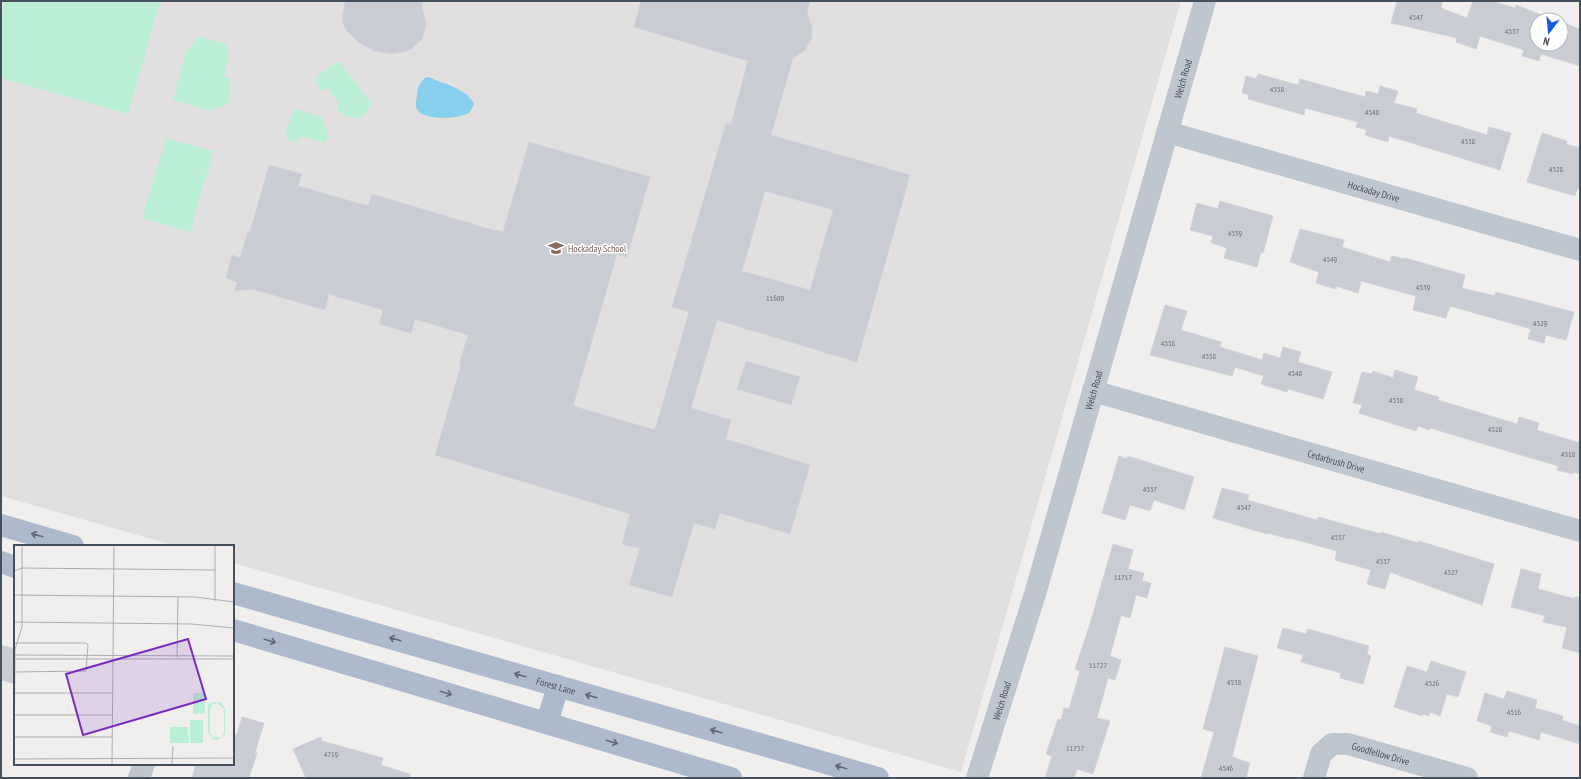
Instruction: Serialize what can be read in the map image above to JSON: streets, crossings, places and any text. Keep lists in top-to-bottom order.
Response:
{
  "streets": {
    "main road": ["Forest Lane"],
    "street": [
      "Welch Road",
      "Hockaday Drive",
      "Cedarbrush Drive",
      "Goodfellow Drive"
    ]
  },
  "crossings": [
    ["Welch Road", "Hockaday Drive"],
    ["Welch Road", "Cedarbrush Drive"]
  ],
  "places": {
    "school or university": ["Hockaday School"]
  },
  "house_numbers": [
    "4547",
    "4537",
    "4558",
    "4548",
    "4538",
    "4528",
    "4559",
    "4549",
    "4539",
    "11600",
    "4529",
    "4558",
    "4558",
    "4548",
    "4538",
    "4528",
    "4518",
    "4557",
    "4547",
    "4537",
    "4537",
    "4527",
    "11717",
    "11727",
    "4538",
    "4526",
    "4516",
    "11737",
    "4719",
    "4546"
  ],
  "north": "bottom"
}
